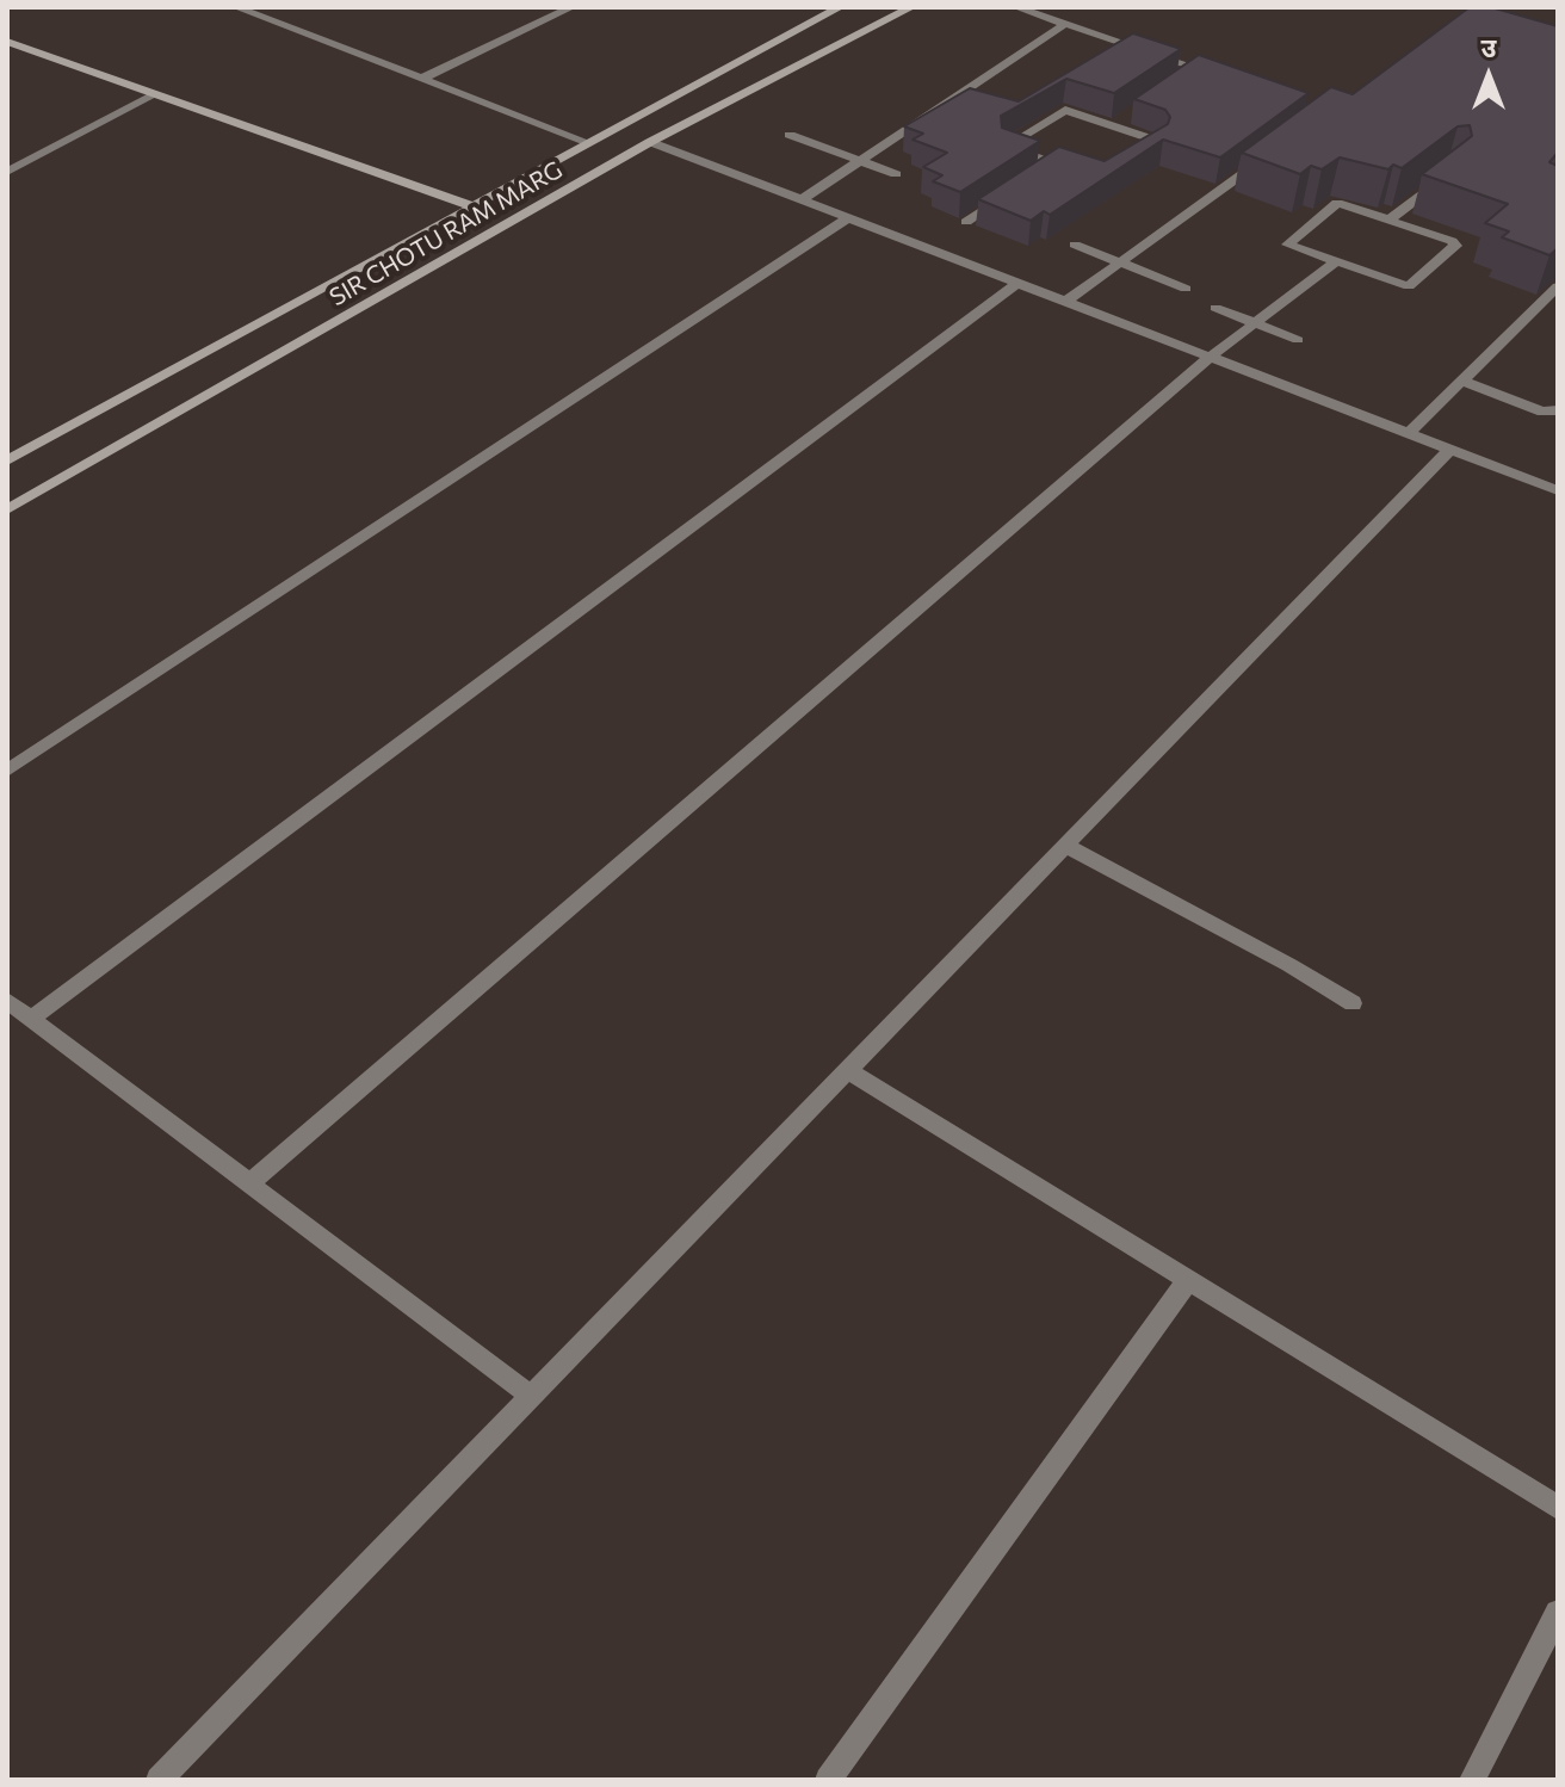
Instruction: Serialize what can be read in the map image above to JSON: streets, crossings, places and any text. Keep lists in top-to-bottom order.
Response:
{
  "streets": {
    "street": ["SIR CHOTU RAM MARG"]
  },
  "north": "top"
}
